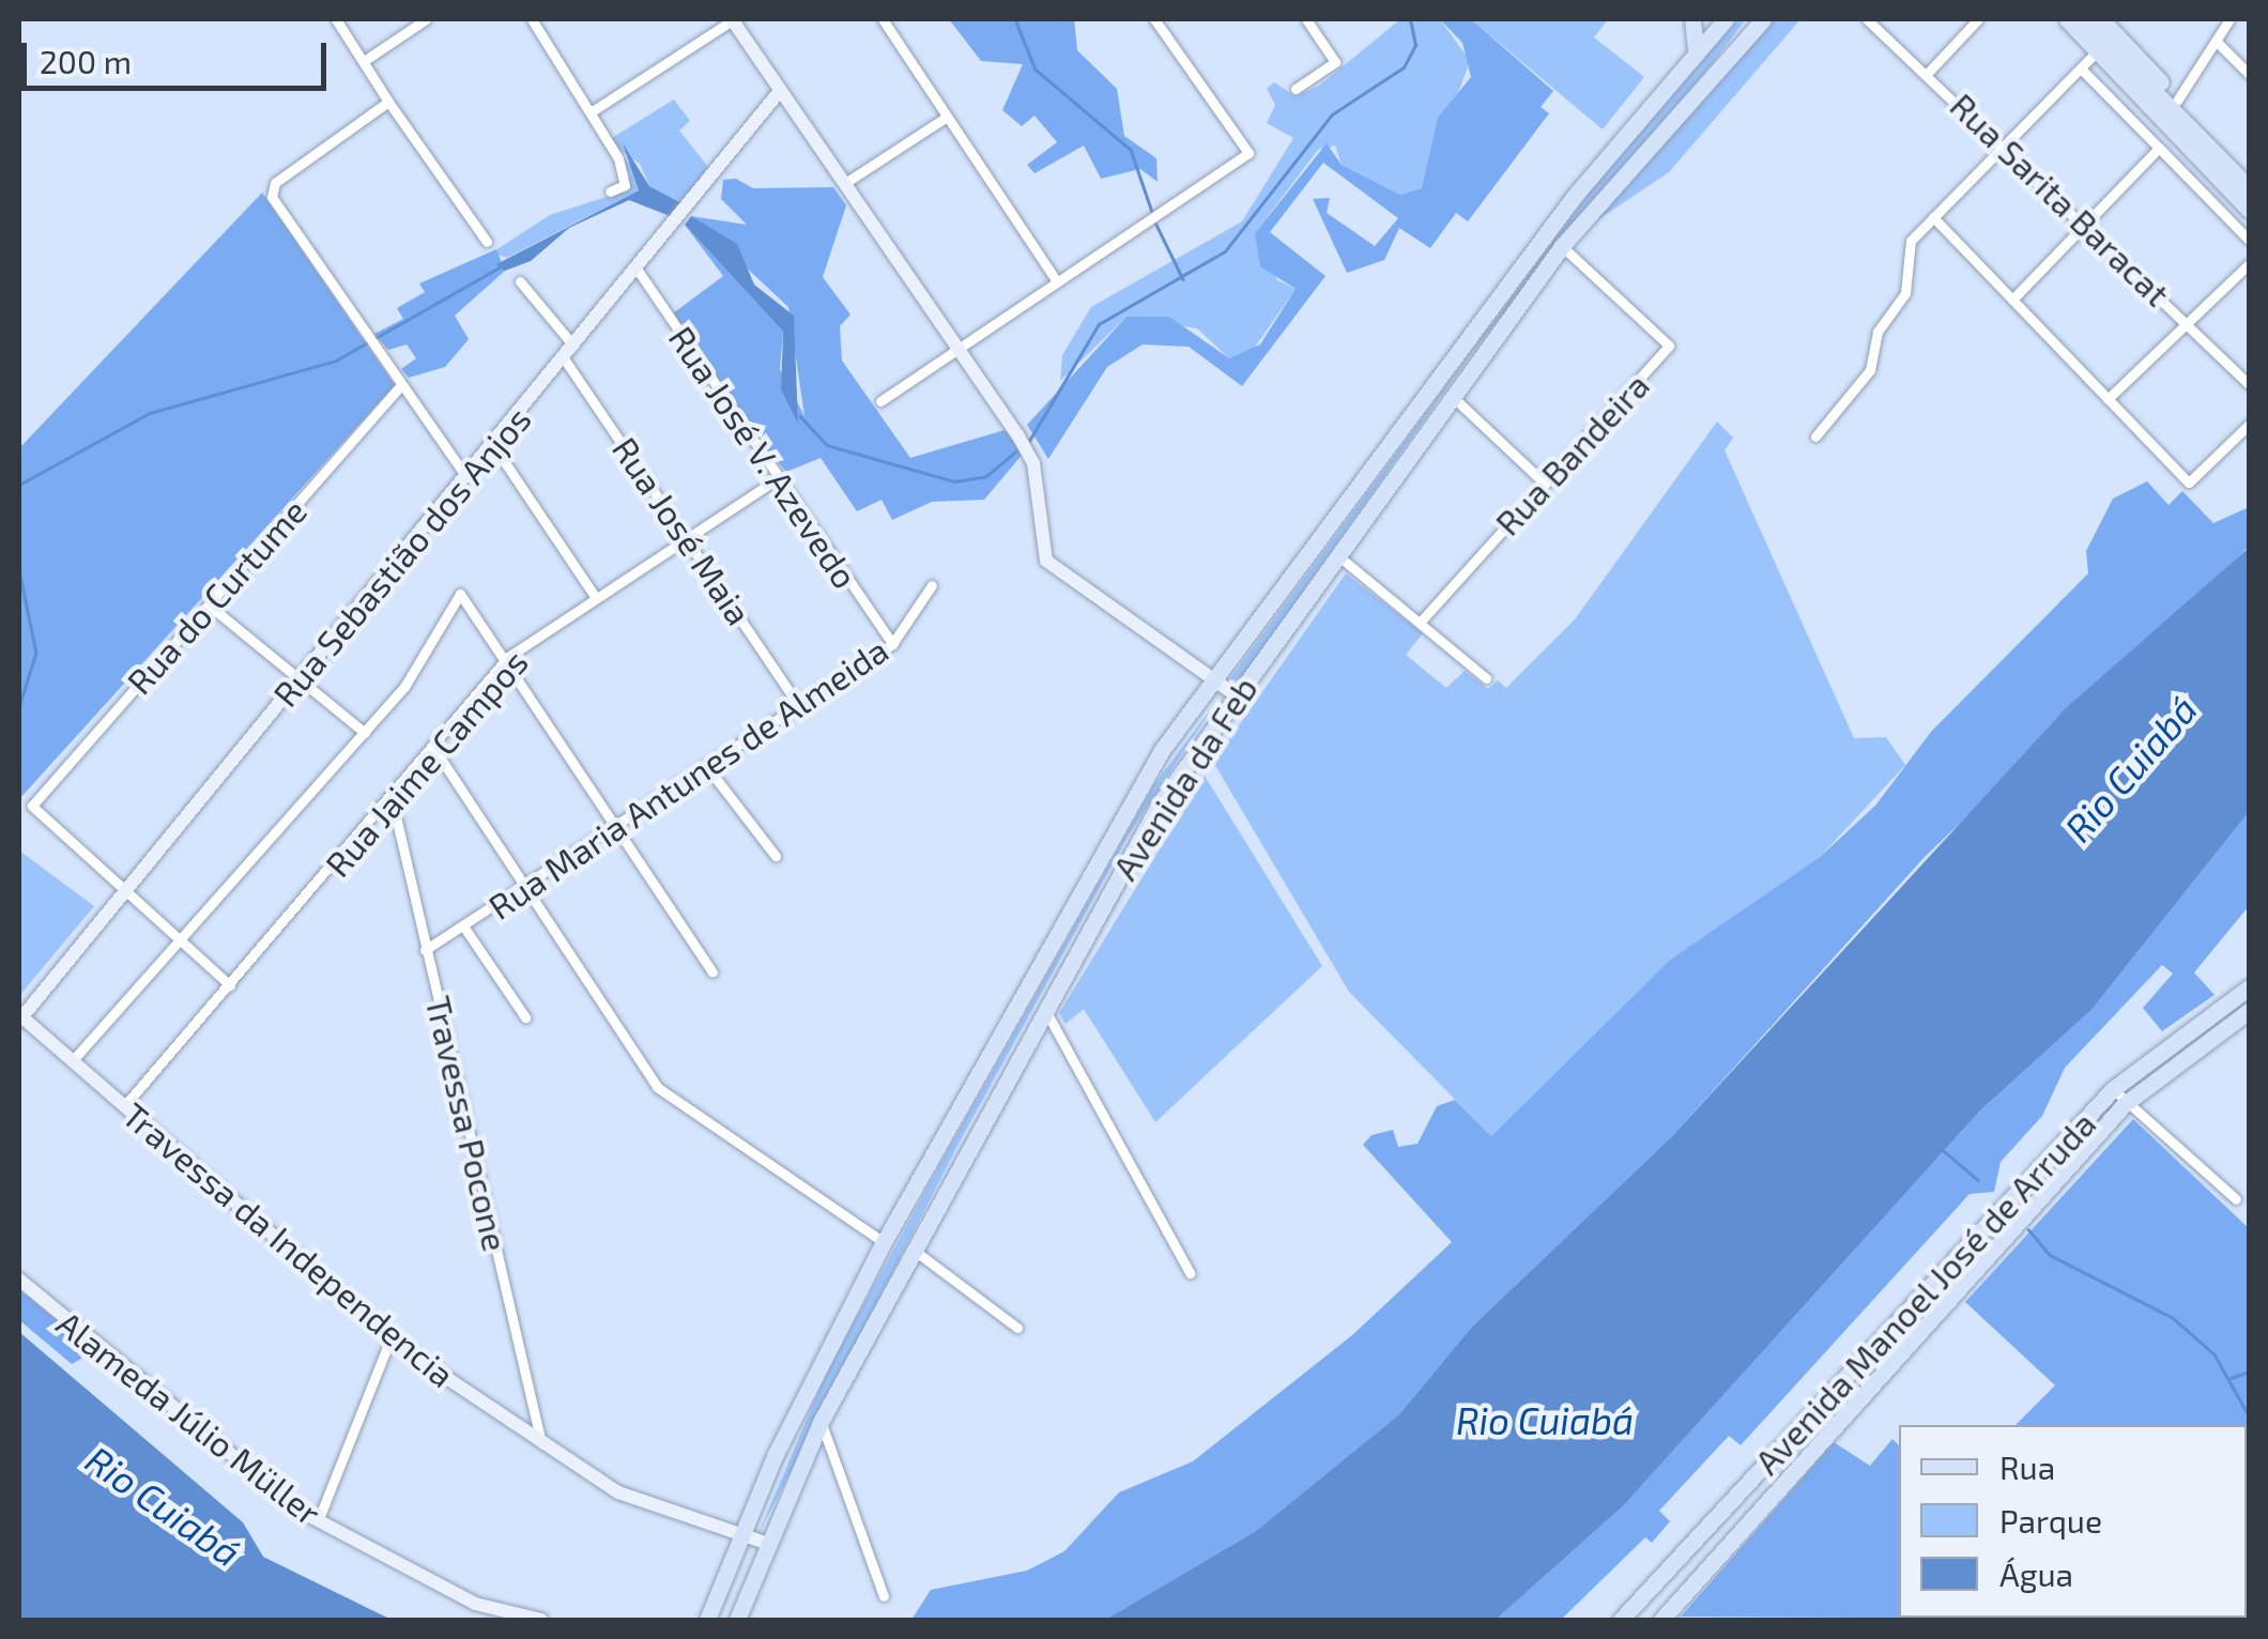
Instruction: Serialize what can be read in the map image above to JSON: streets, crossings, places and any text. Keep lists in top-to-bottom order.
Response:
{
  "streets": {
    "main road": ["Avenida da Feb", "Avenida Manoel José de Arruda"],
    "street": [
      "Rua Sarita Baracat",
      "Rua Bandeira",
      "Rua José V. Azevedo",
      "Rua José Maia",
      "Rua Sebastião dos Anjos",
      "Rua do Curtume",
      "Rua Jaime Campos",
      "Rua Maria Antunes de Almeida",
      "Travessa Pocone",
      "Travessa da Independencia",
      "Alameda Júlio Müller"
    ]
  },
  "crossings": [
    ["Rua Bandeira", "Avenida da Feb"],
    ["Rua José V. Azevedo", "Rua Sebastião dos Anjos"],
    ["Rua José V. Azevedo", "Rua Jaime Campos"],
    ["Rua José V. Azevedo", "Rua Maria Antunes de Almeida"],
    ["Rua José Maia", "Rua Sebastião dos Anjos"],
    ["Rua José Maia", "Rua Jaime Campos"],
    ["Rua José Maia", "Rua Maria Antunes de Almeida"],
    ["Rua Sebastião dos Anjos", "Rua do Curtume"],
    ["Rua Sebastião dos Anjos", "Travessa da Independencia"],
    ["Rua Jaime Campos", "Travessa Pocone"],
    ["Rua Jaime Campos", "Travessa da Independencia"],
    ["Rua Maria Antunes de Almeida", "Travessa Pocone"],
    ["Avenida da Feb", "Travessa da Independencia"],
    ["Travessa Pocone", "Travessa da Independencia"]
  ],
  "water": ["Rio Cuiabá"],
  "legend": ["Rua", "Parque", "Água"],
  "scale_bar": "200 m"
}
